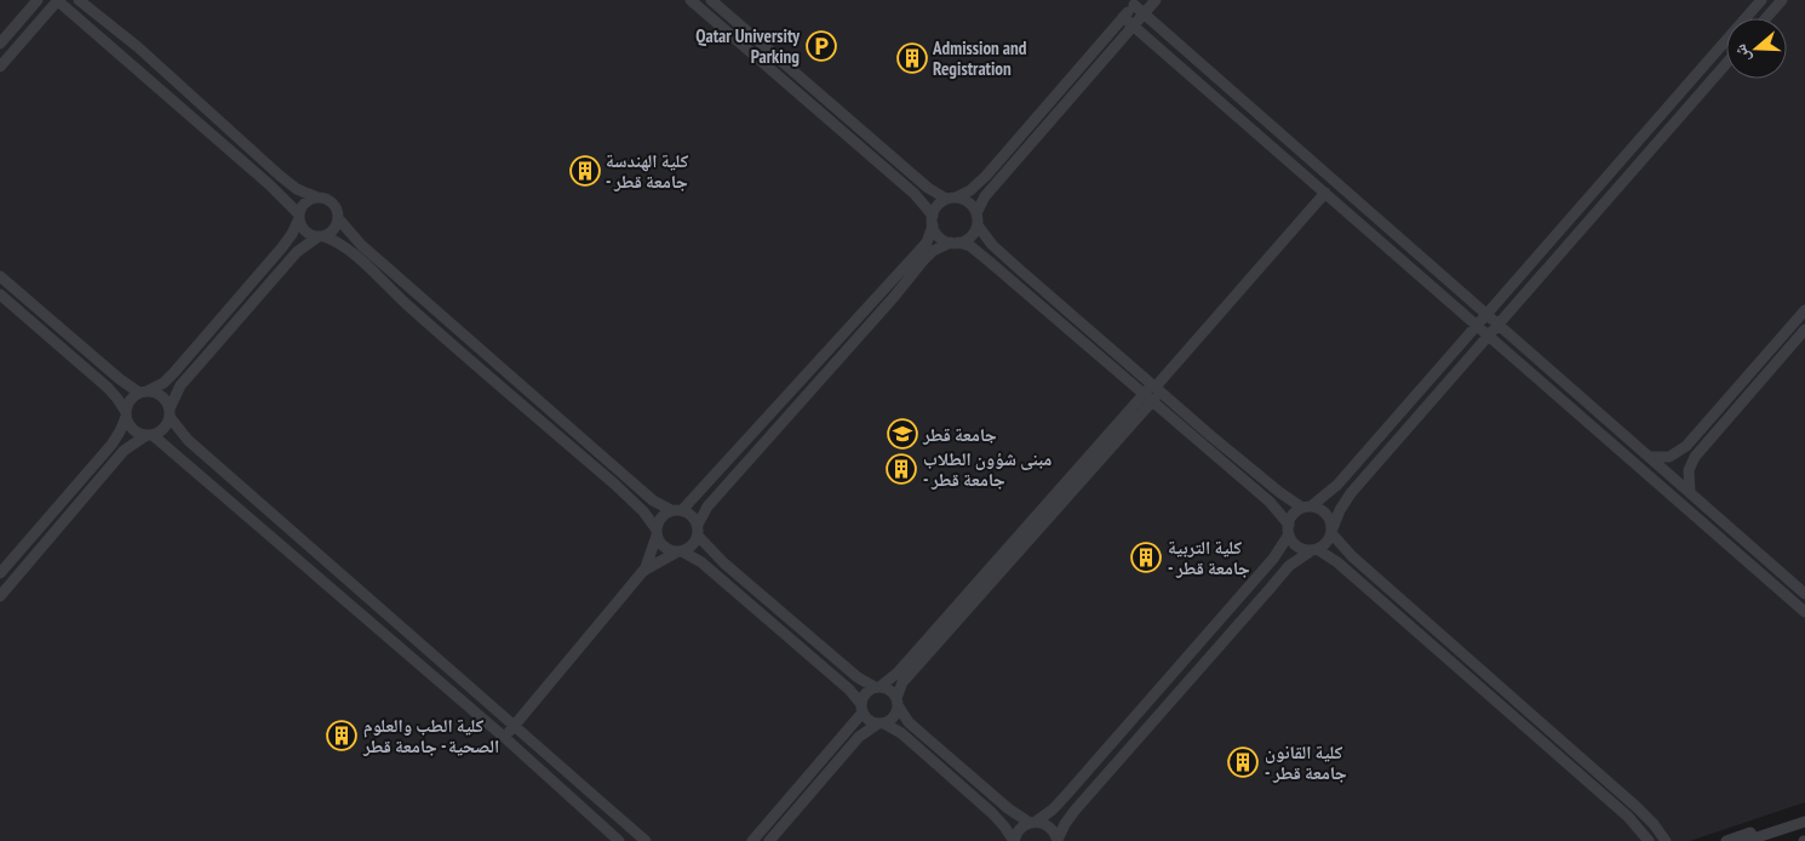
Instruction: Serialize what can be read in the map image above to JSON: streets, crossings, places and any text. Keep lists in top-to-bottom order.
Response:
{
  "places": {
    "parking": ["Qatar University Parking"],
    "building": [
      "Admission and Registration",
      "كلية الهندسة - جامعة قطر",
      "مبنى شؤون الطلاب - جامعة قطر",
      "كلية التربية - جامعة قطر",
      "كلية الطب والعلوم الصحية - جامعة قطر",
      "كلية القانون - جامعة قطر"
    ],
    "school or university": ["جامعة قطر"]
  },
  "north": "left"
}
